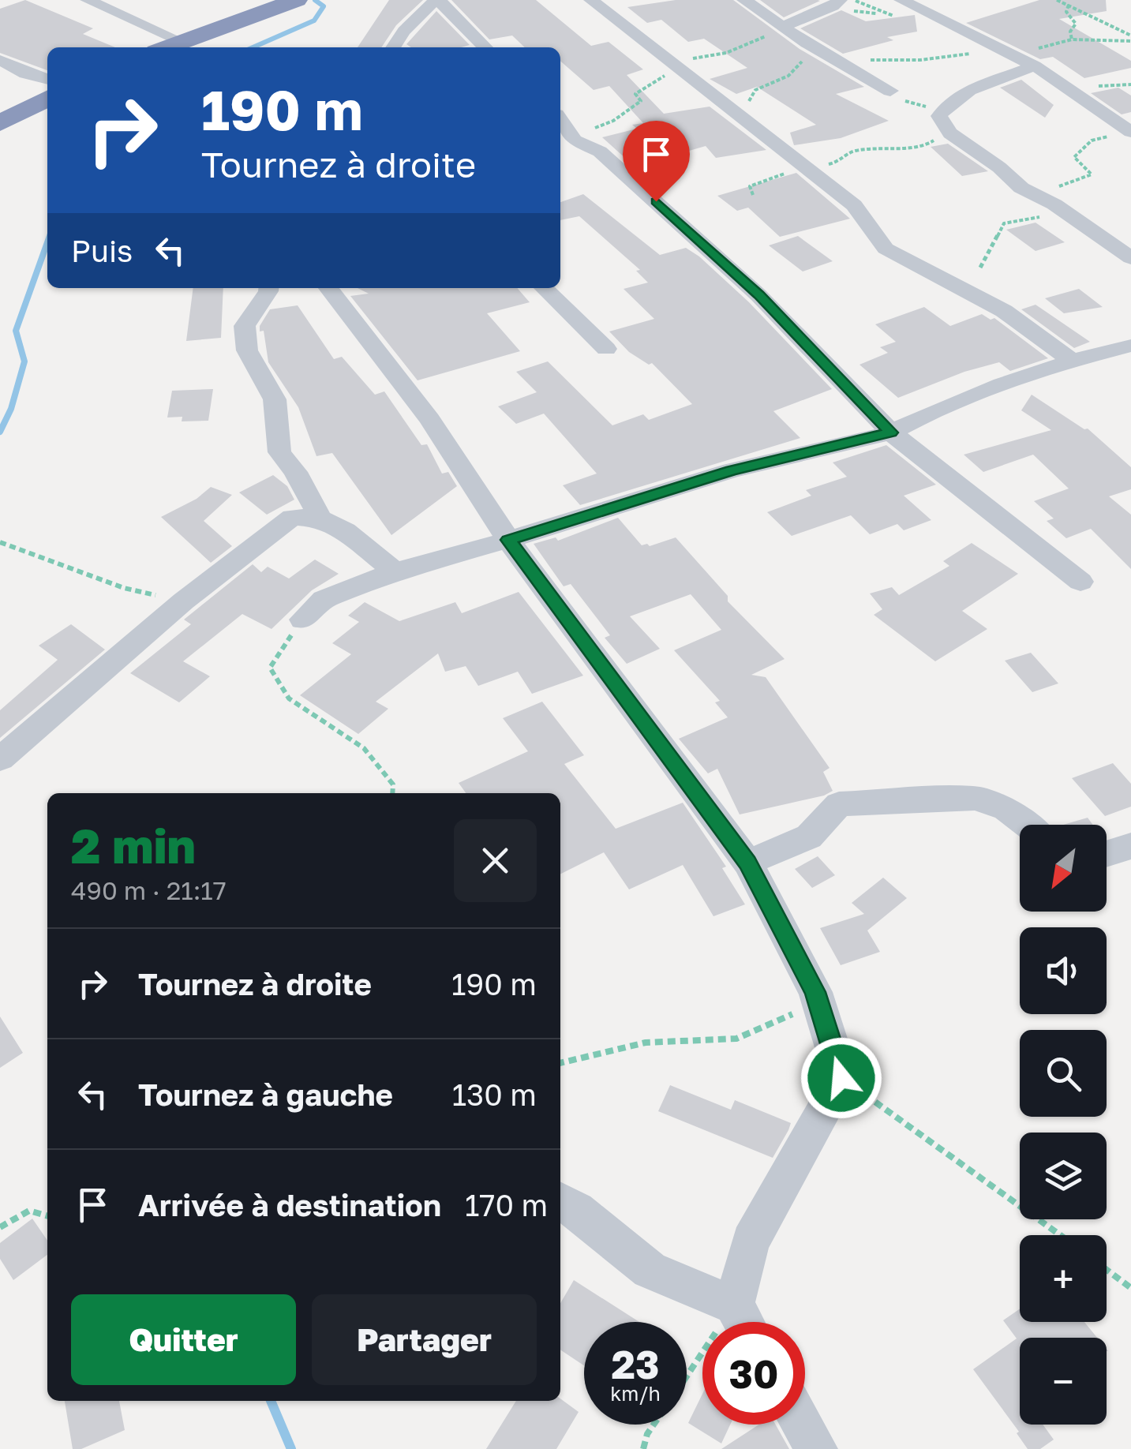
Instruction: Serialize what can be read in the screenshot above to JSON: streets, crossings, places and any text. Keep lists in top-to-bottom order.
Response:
{
  "north": "bottom left",
  "page": {
    "turn": ["190 m", "Tournez à droite"],
    "then": "Puis",
    "heading": ["2 min", "490 m · 21:17"],
    "map_buttons": ["+", "−"],
    "list": [
      {
        "name": "Tournez à droite",
        "value": "190 m"
      },
      {
        "name": "Tournez à gauche",
        "value": "130 m"
      },
      {
        "name": "Arrivée à destination",
        "value": "170 m"
      }
    ],
    "buttons": ["Quitter", "Partager"],
    "speed": "23 km/h",
    "limit": "30"
  }
}
